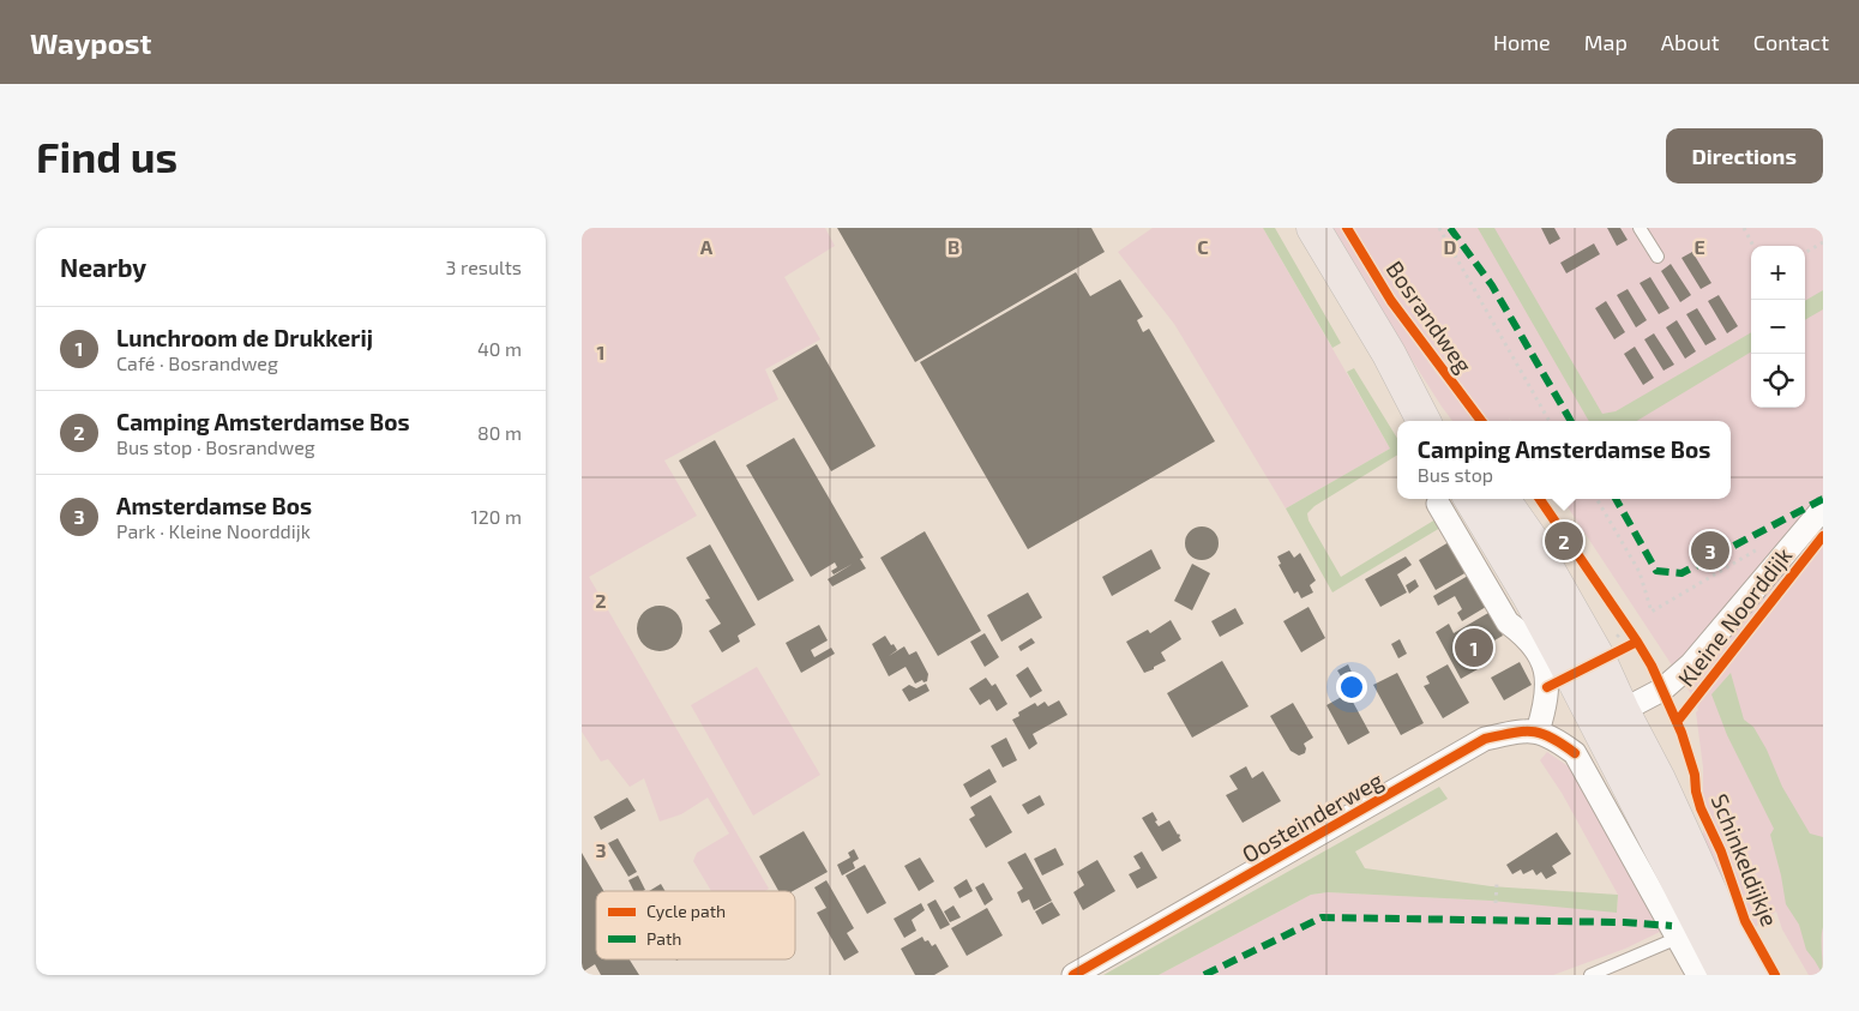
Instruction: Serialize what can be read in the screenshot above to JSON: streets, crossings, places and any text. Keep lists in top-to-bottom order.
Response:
{
  "streets": {
    "main road": ["Schinkeldijkje"],
    "street": ["Kleine Noorddijk", "Oosteinderweg"],
    "cycle path": ["Bosrandweg"]
  },
  "crossings": [
    ["Kleine Noorddijk", "Schinkeldijkje"]
  ],
  "legend": ["Cycle path", "Path"],
  "page": {
    "header": "Waypost",
    "nav": [
      "Home",
      "Map",
      "About",
      "Contact"
    ],
    "buttons": "Directions",
    "title": "Find us",
    "heading": ["Nearby", "3 results"],
    "map_buttons": ["+", "−"],
    "list": [
      {
        "mark": "1",
        "name": "Lunchroom de Drukkerij",
        "note": "Café · Bosrandweg",
        "value": "40 m"
      },
      {
        "mark": "2",
        "name": "Camping Amsterdamse Bos",
        "note": "Bus stop · Bosrandweg",
        "value": "80 m"
      },
      {
        "mark": "3",
        "name": "Amsterdamse Bos",
        "note": "Park · Kleine Noorddijk",
        "value": "120 m"
      }
    ],
    "popup": ["Camping Amsterdamse Bos", "Bus stop"],
    "pins": ["2", "3", "1"]
  },
  "grid": {
    "columns": [
      "A",
      "B",
      "C",
      "D",
      "E"
    ],
    "rows": ["1", "2", "3"]
  }
}
